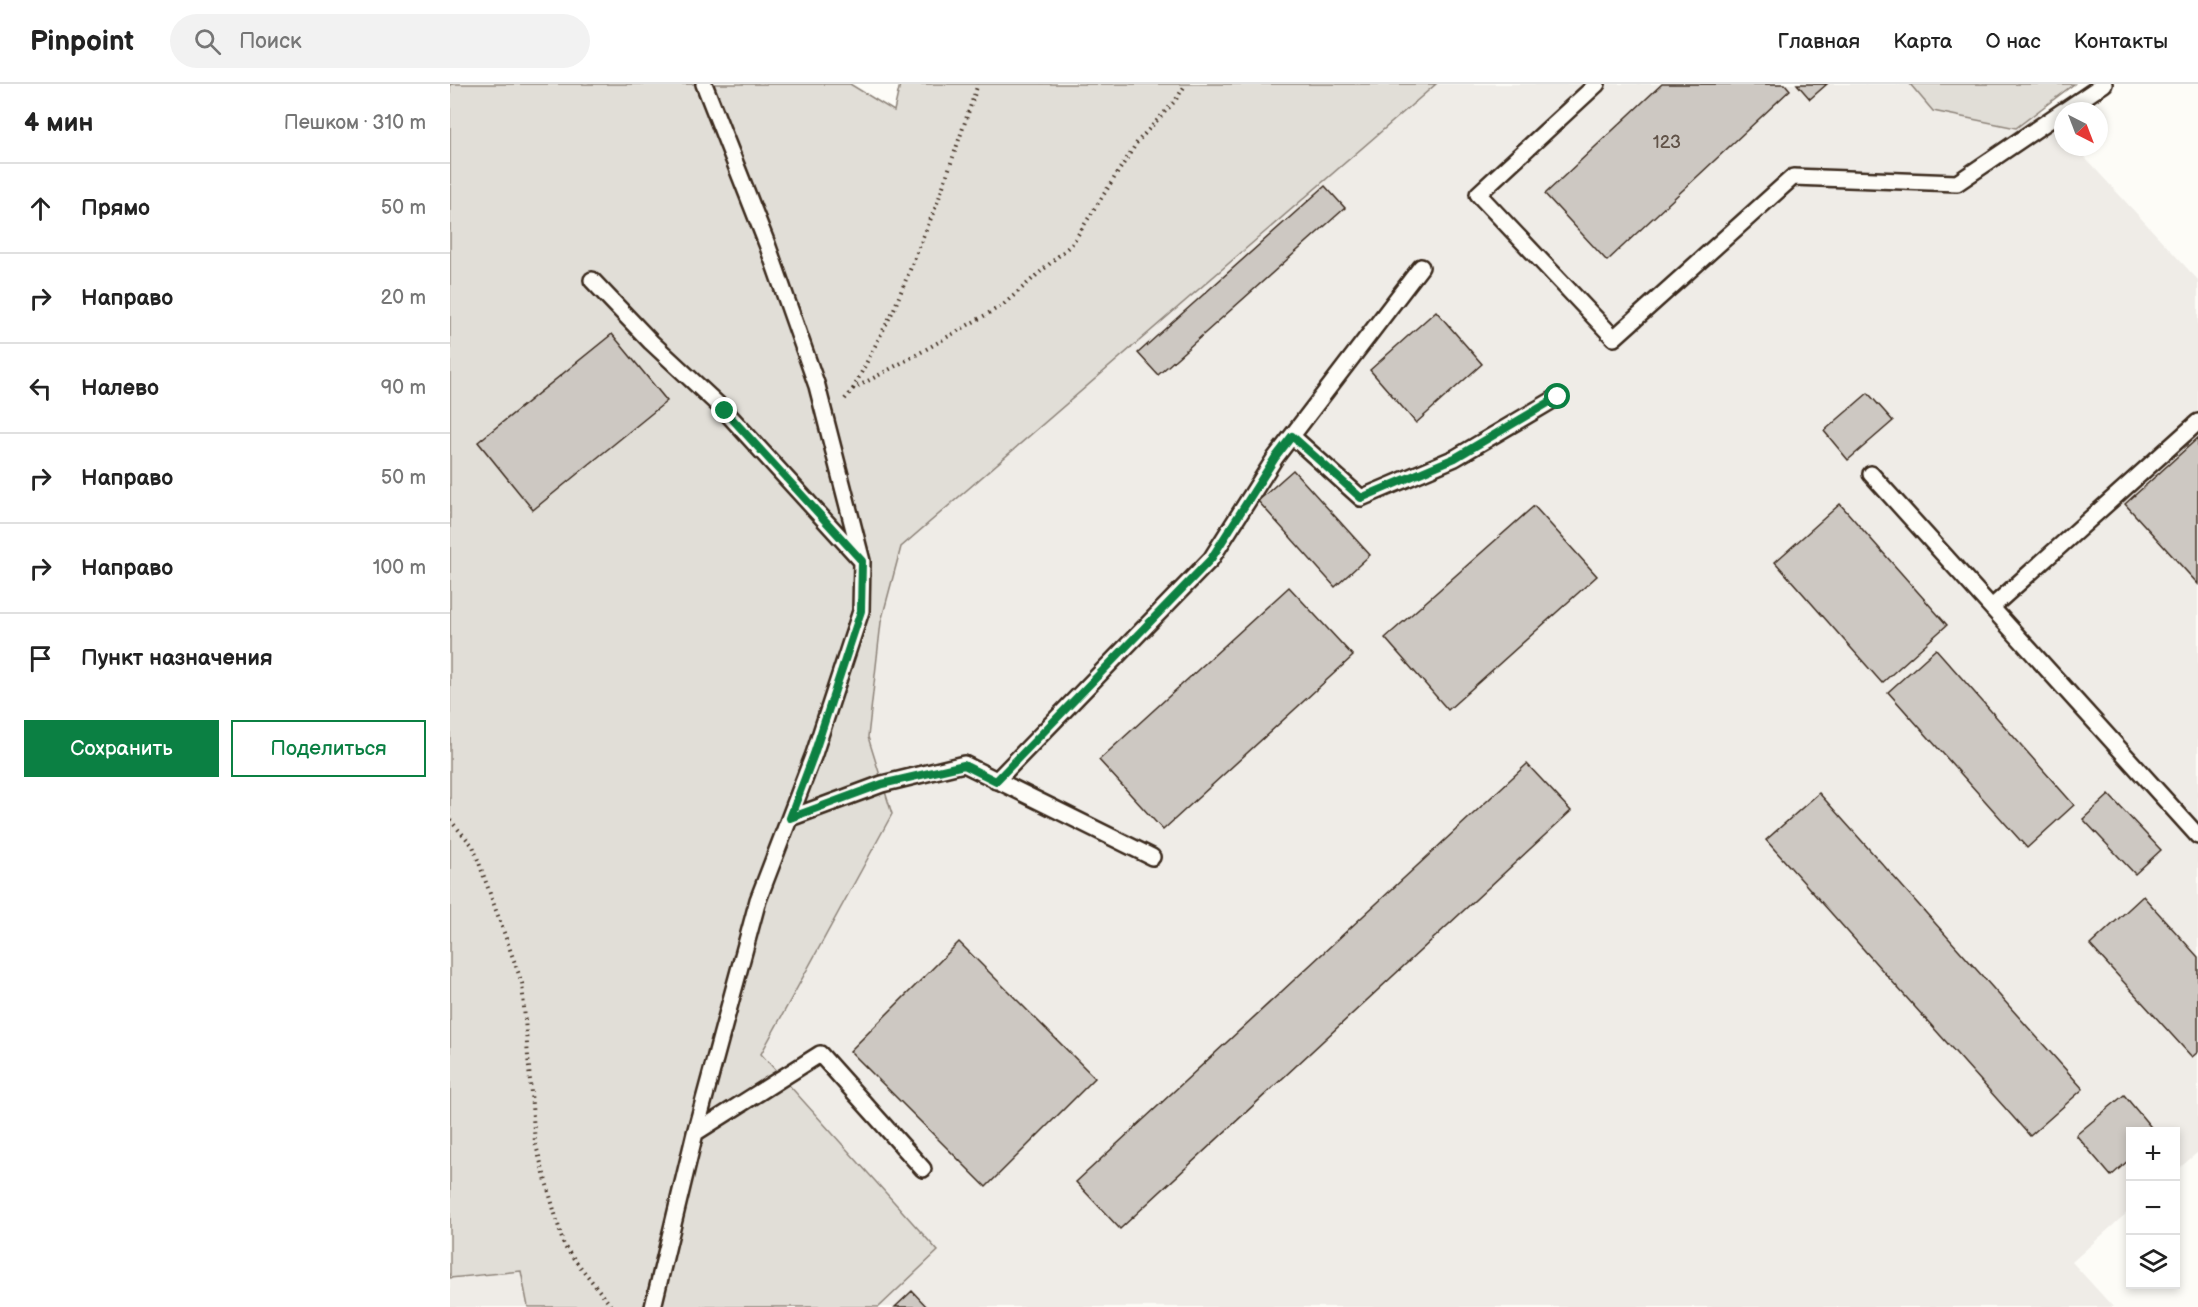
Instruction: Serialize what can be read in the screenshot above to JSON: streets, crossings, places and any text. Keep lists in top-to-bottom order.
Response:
{
  "house_numbers": ["123"],
  "north": "bottom right",
  "page": {
    "header": "Pinpoint",
    "search": "Поиск",
    "nav": [
      "Главная",
      "Карта",
      "О нас",
      "Контакты"
    ],
    "heading": ["4 мин", "Пешком · 310 m"],
    "list": [
      ["Прямо", "50 m"],
      ["Направо", "20 m"],
      ["Налево", "90 m"],
      ["Направо", "50 m"],
      ["Направо", "100 m"],
      "Пункт назначения"
    ],
    "buttons": ["Сохранить", "Поделиться"],
    "map_buttons": ["+", "−"]
  }
}
